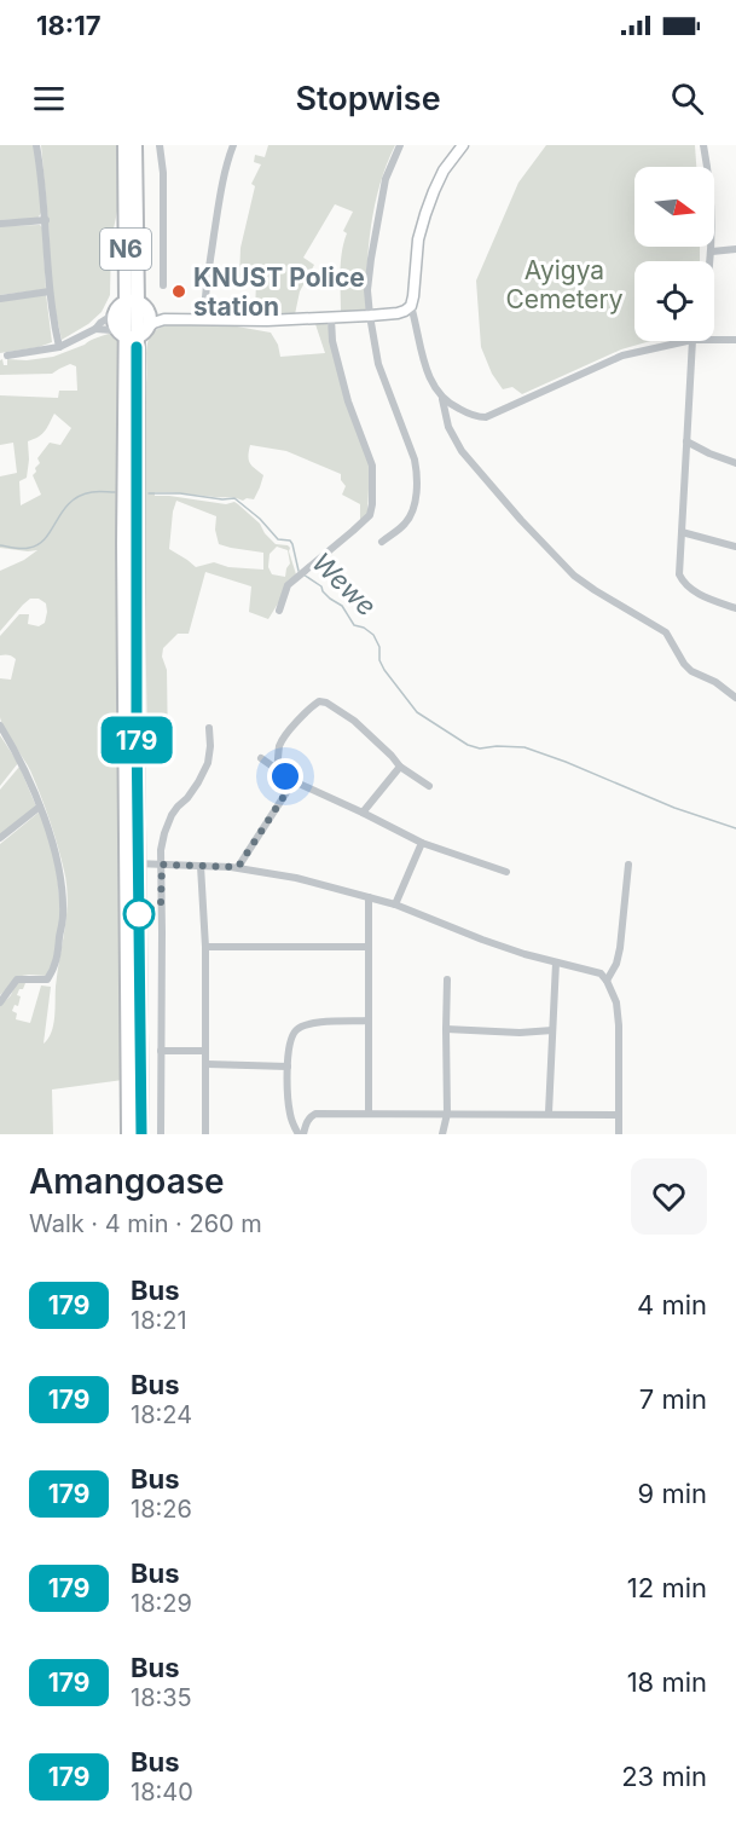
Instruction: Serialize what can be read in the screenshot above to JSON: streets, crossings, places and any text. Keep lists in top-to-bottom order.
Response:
{
  "streets": {
    "highway": ["N6"]
  },
  "water": ["Wewe"],
  "parks": ["Ayigya Cemetery"],
  "places": ["KNUST Police station"],
  "lines": ["bus line 179"],
  "north": "right",
  "page": {
    "status": "18:17",
    "header": "Stopwise",
    "on_map": "179",
    "heading": ["Amangoase", "Walk · 4 min · 260 m"],
    "list": [
      {
        "mark": "179",
        "name": "Bus",
        "note": "18:21",
        "value": "4 min"
      },
      {
        "mark": "179",
        "name": "Bus",
        "note": "18:24",
        "value": "7 min"
      },
      {
        "mark": "179",
        "name": "Bus",
        "note": "18:26",
        "value": "9 min"
      },
      {
        "mark": "179",
        "name": "Bus",
        "note": "18:29",
        "value": "12 min"
      },
      {
        "mark": "179",
        "name": "Bus",
        "note": "18:35",
        "value": "18 min"
      },
      {
        "mark": "179",
        "name": "Bus",
        "note": "18:40",
        "value": "23 min"
      }
    ]
  }
}
